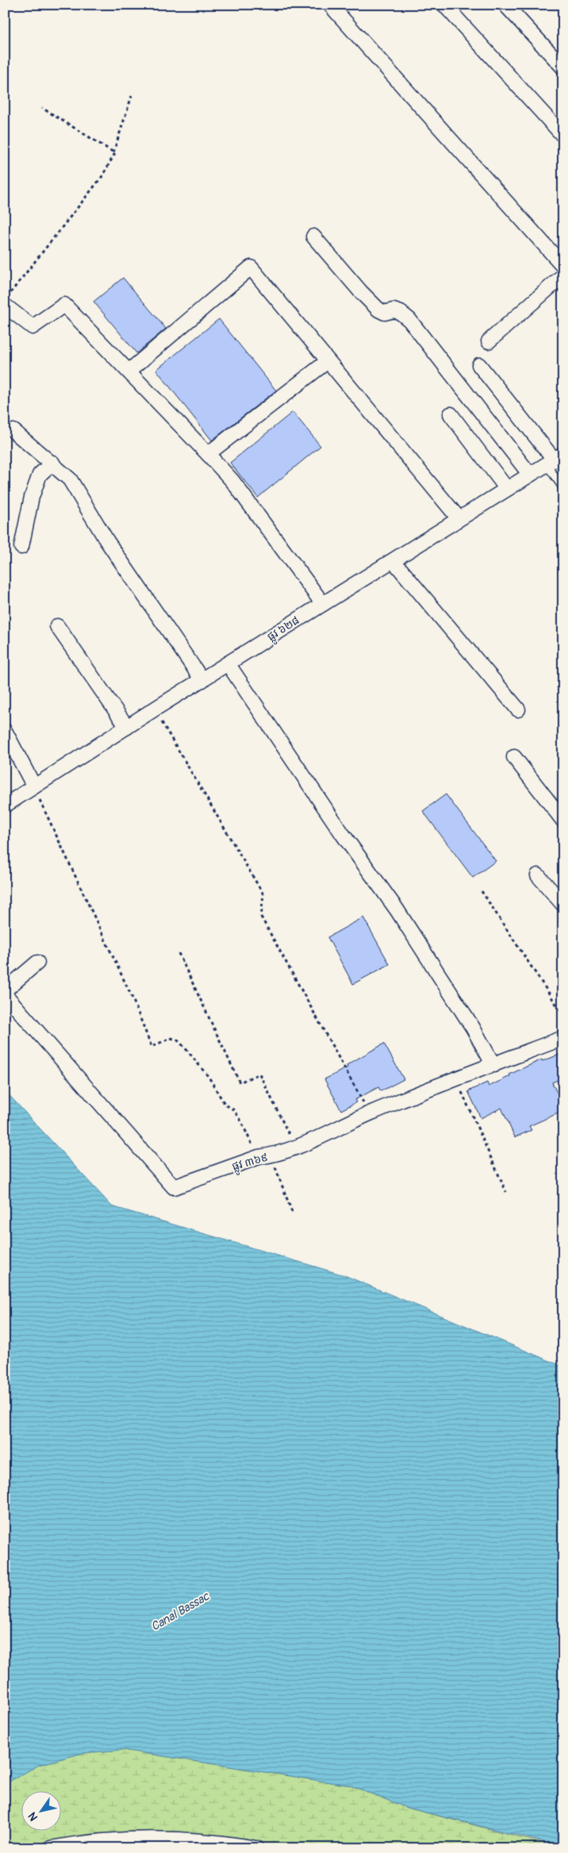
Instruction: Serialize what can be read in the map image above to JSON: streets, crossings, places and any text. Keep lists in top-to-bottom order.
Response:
{
  "streets": {
    "street": ["ផ្លូវ ៦២៨", "ផ្លូវ ៣៦៩"]
  },
  "water": ["Canal Bassac"],
  "north": "bottom left"
}
